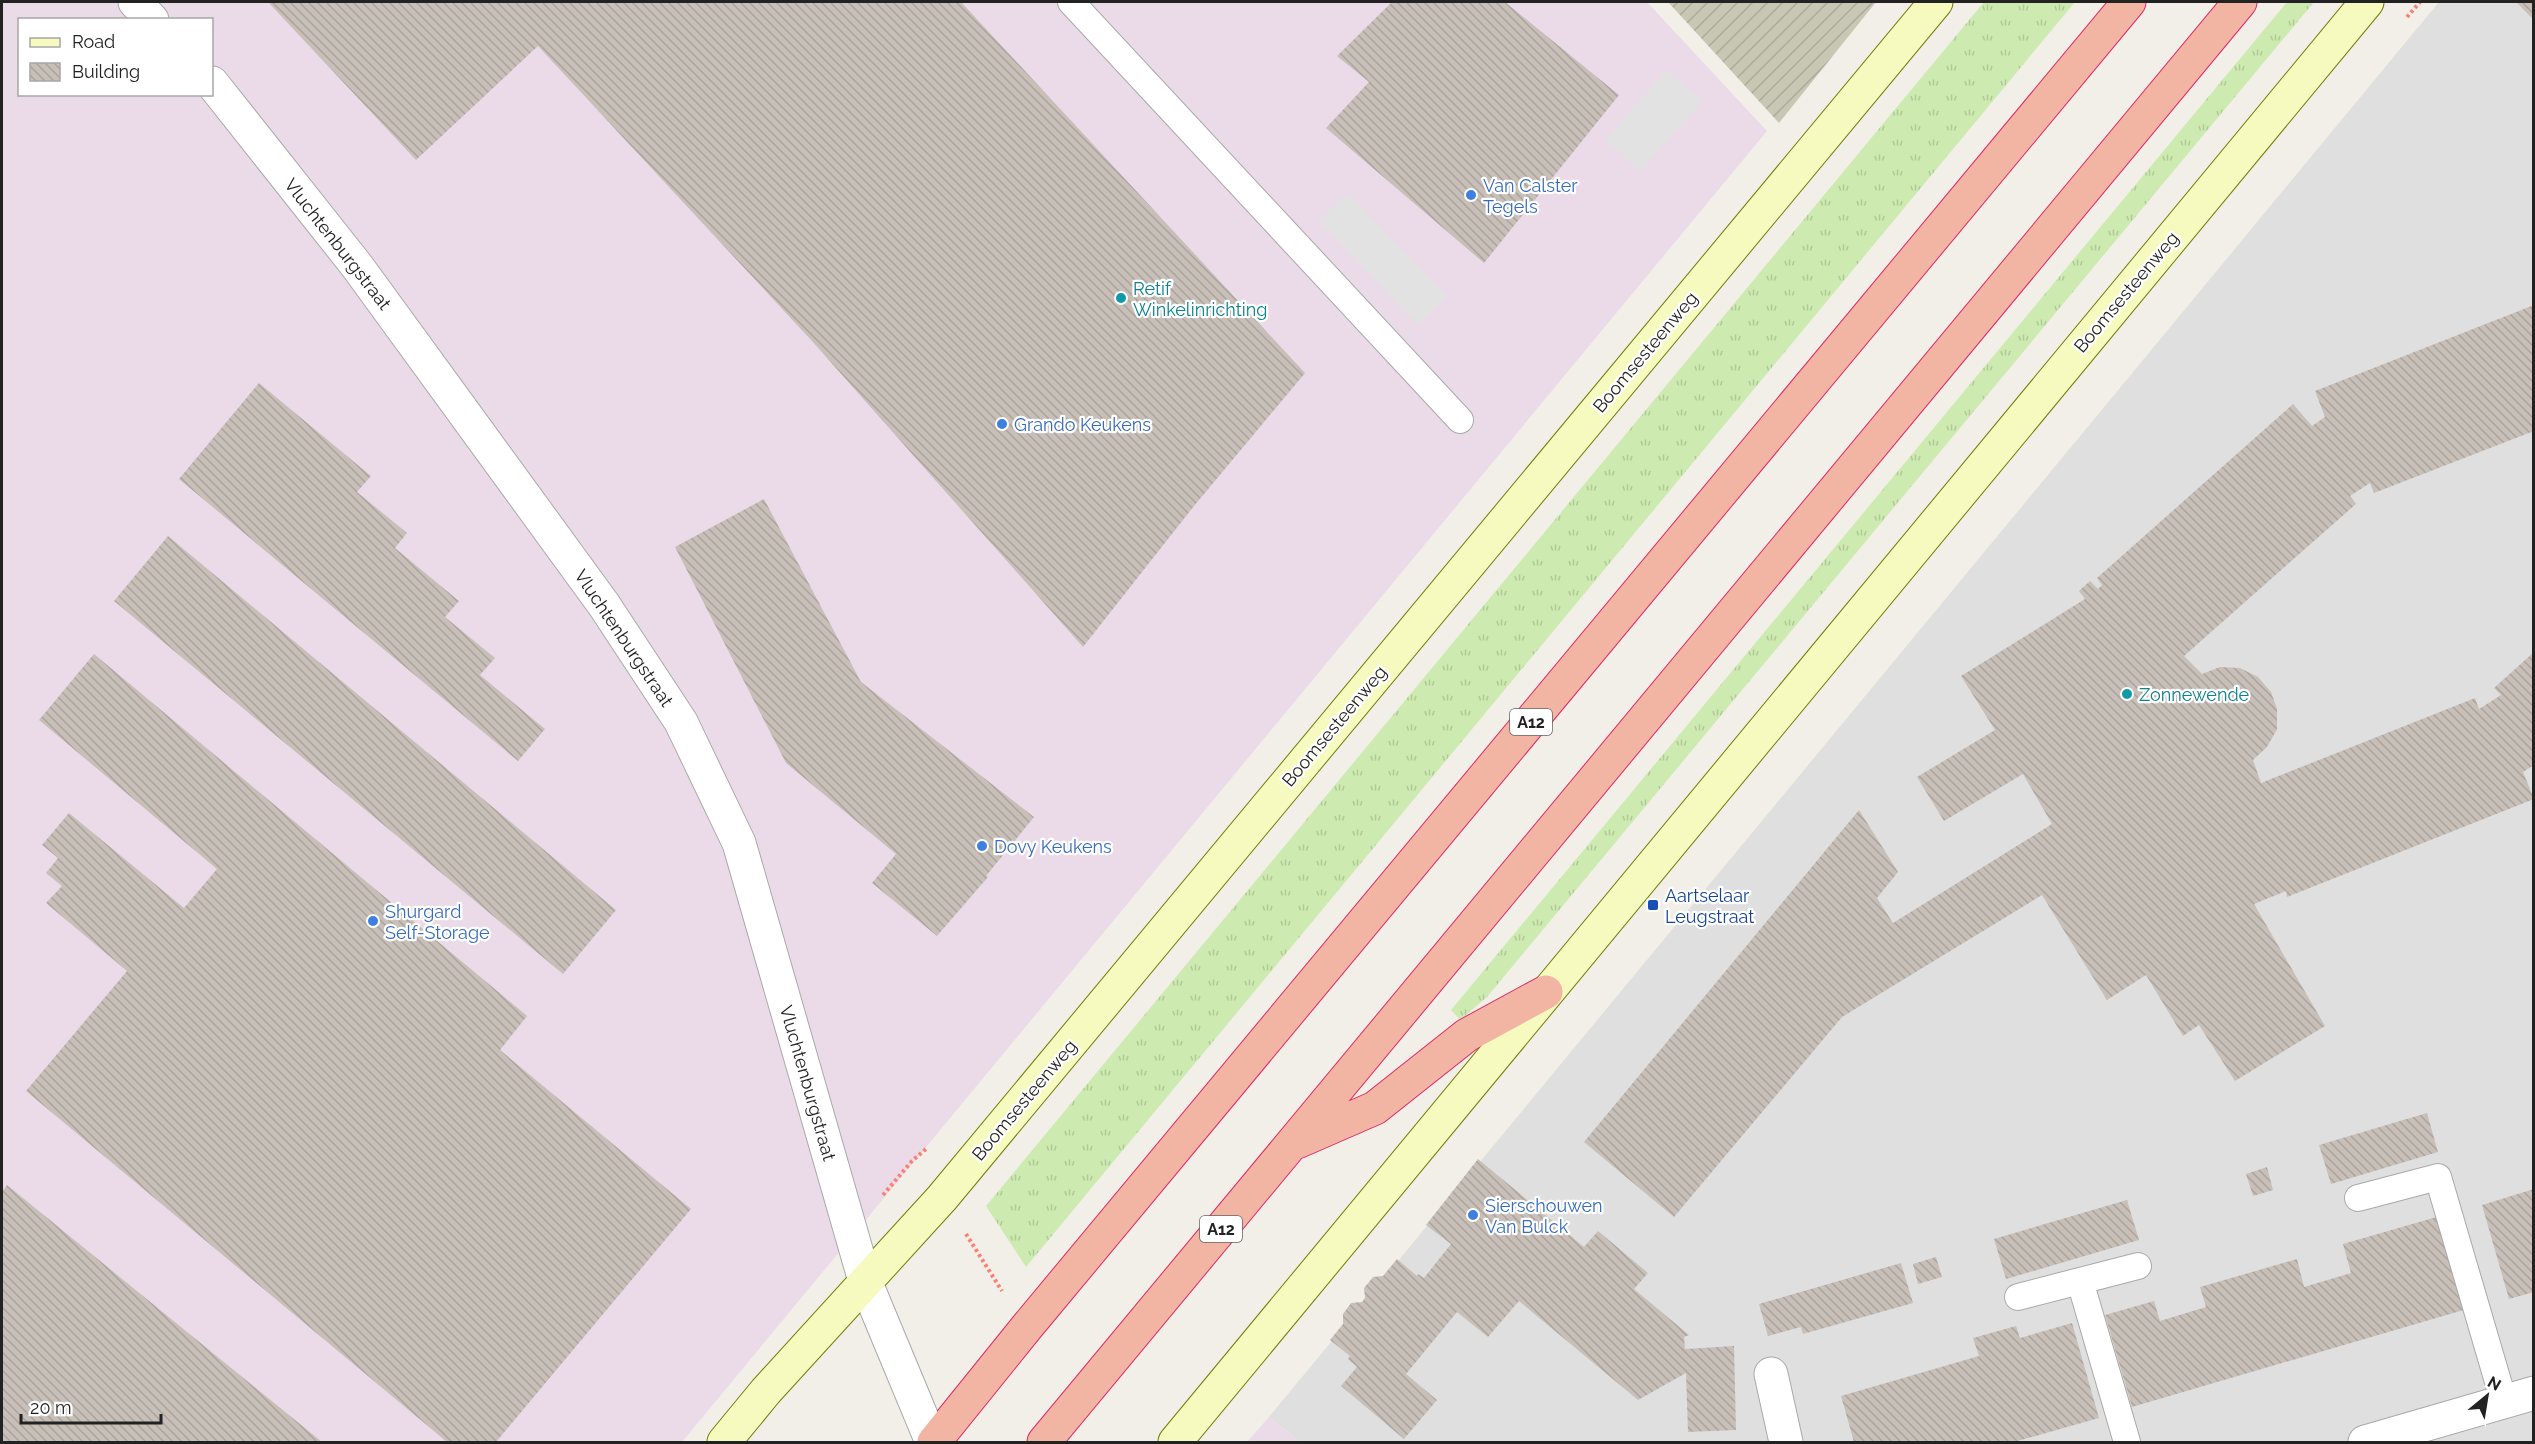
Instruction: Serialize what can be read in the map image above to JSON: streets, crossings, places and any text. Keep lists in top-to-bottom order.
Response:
{
  "streets": {
    "highway": ["A12"],
    "main road": ["Boomsesteenweg"],
    "street": ["Vluchtenburgstraat"]
  },
  "crossings": [
    ["Vluchtenburgstraat", "Boomsesteenweg"],
    ["Vluchtenburgstraat", "A12"]
  ],
  "places": {
    "other": [
      "Van Calster Tegels",
      "Retif Winkelinrichting",
      "Grando Keukens",
      "Zonnewende",
      "Dovy Keukens",
      "Shurgard Self-Storage",
      "Sierschouwen Van Bulck"
    ],
    "transit": ["Aartselaar Leugstraat"]
  },
  "legend": ["Road", "Building"],
  "scale_bar": "20 m",
  "north": "top right"
}
